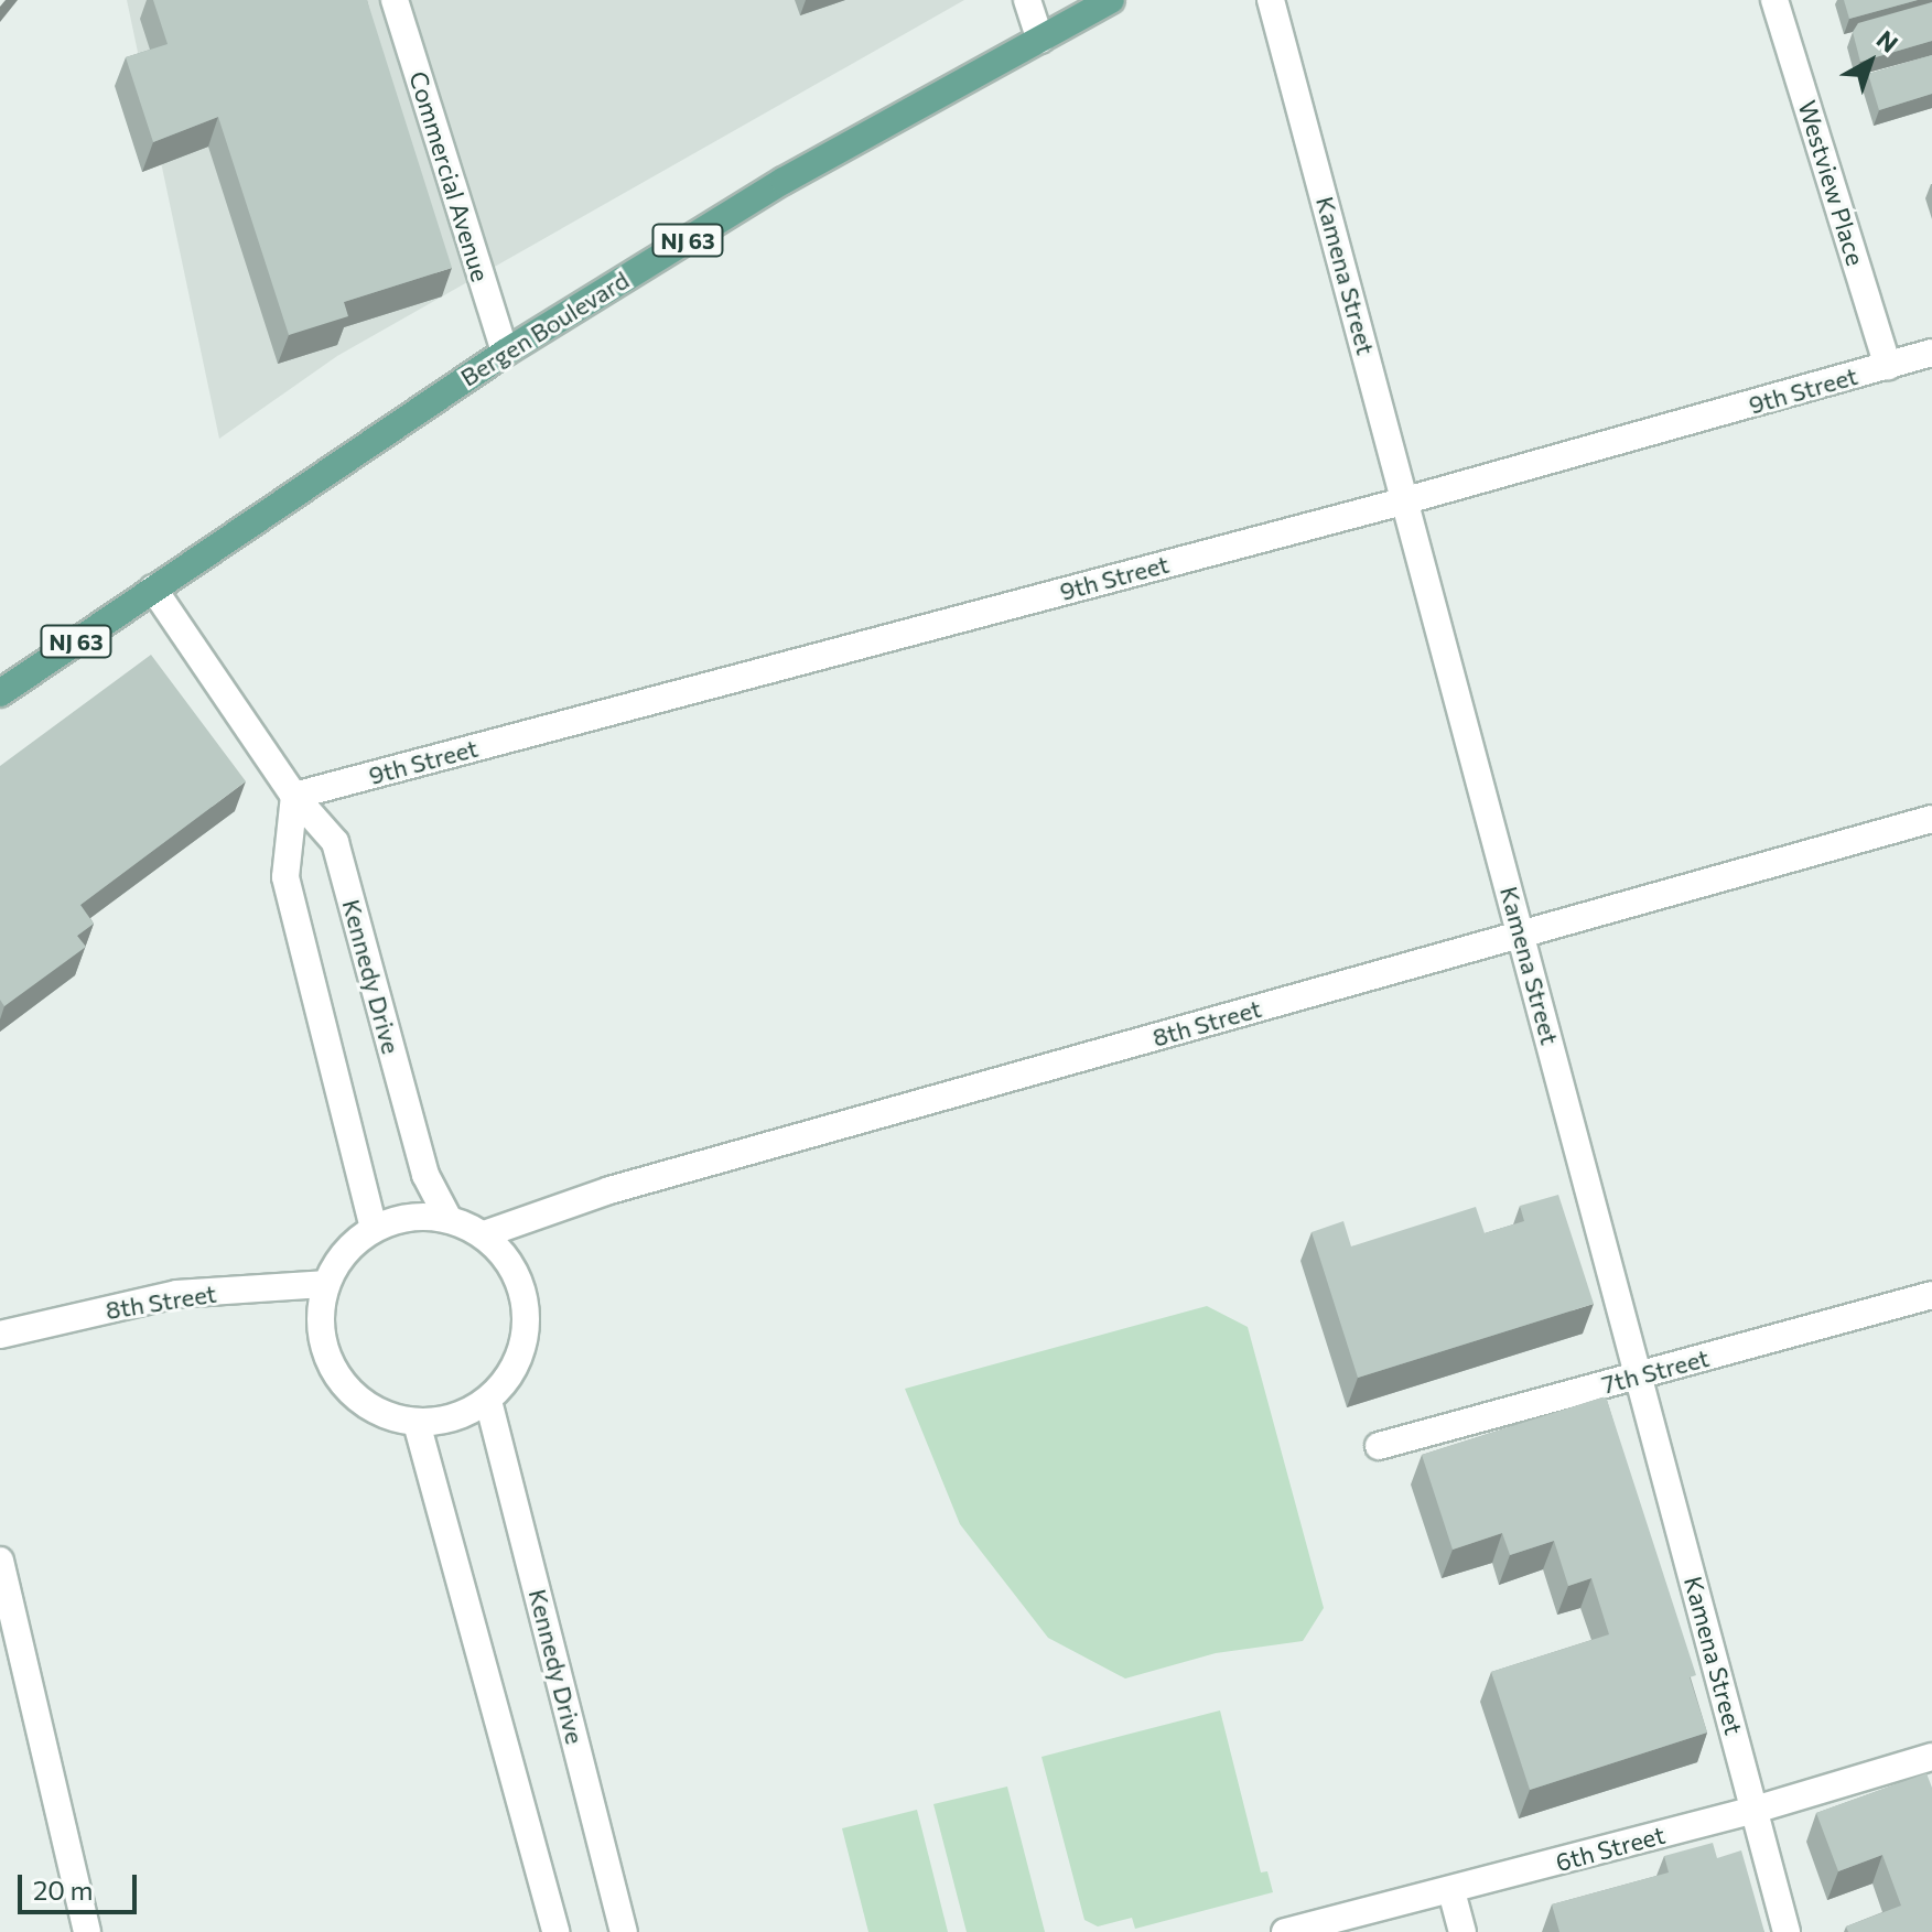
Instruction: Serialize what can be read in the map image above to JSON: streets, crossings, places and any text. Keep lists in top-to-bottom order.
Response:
{
  "streets": {
    "main road": ["NJ 63", "Bergen Boulevard"],
    "street": [
      "Commercial Avenue",
      "Westview Place",
      "Kamena Street",
      "9th Street",
      "Kennedy Drive",
      "8th Street",
      "7th Street",
      "6th Street"
    ]
  },
  "crossings": [
    ["Commercial Avenue", "Bergen Boulevard"],
    ["Westview Place", "9th Street"],
    ["Kamena Street", "9th Street"],
    ["Kamena Street", "8th Street"],
    ["Kamena Street", "7th Street"],
    ["Kamena Street", "6th Street"],
    ["Bergen Boulevard", "Kennedy Drive"],
    ["9th Street", "Kennedy Drive"],
    ["Kennedy Drive", "8th Street"]
  ],
  "scale_bar": "20 m",
  "north": "top right"
}
